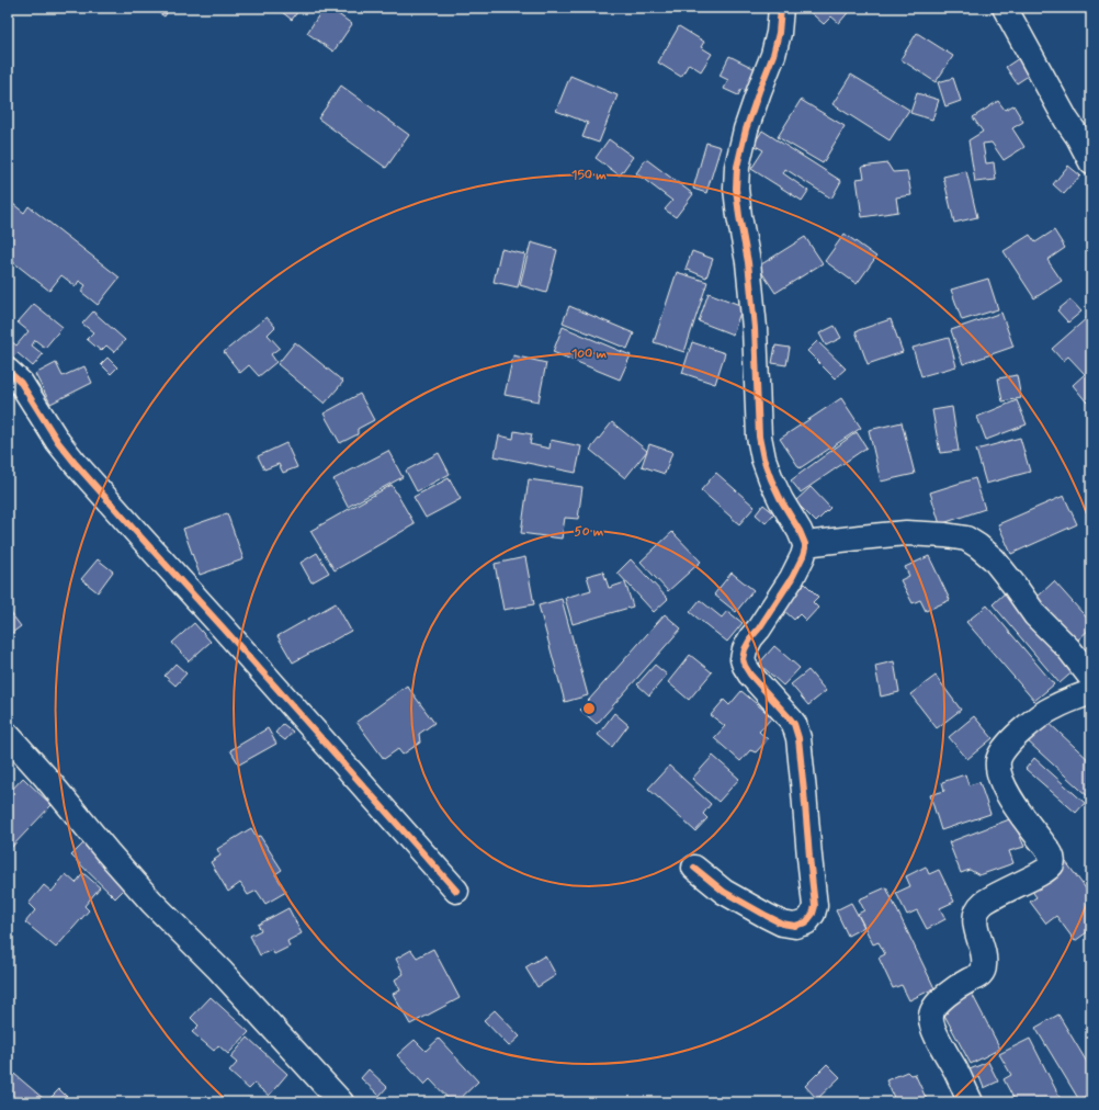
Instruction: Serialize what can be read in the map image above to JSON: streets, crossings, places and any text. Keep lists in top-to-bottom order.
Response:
{
  "rings": ["150 m", "100 m", "50 m"]
}
